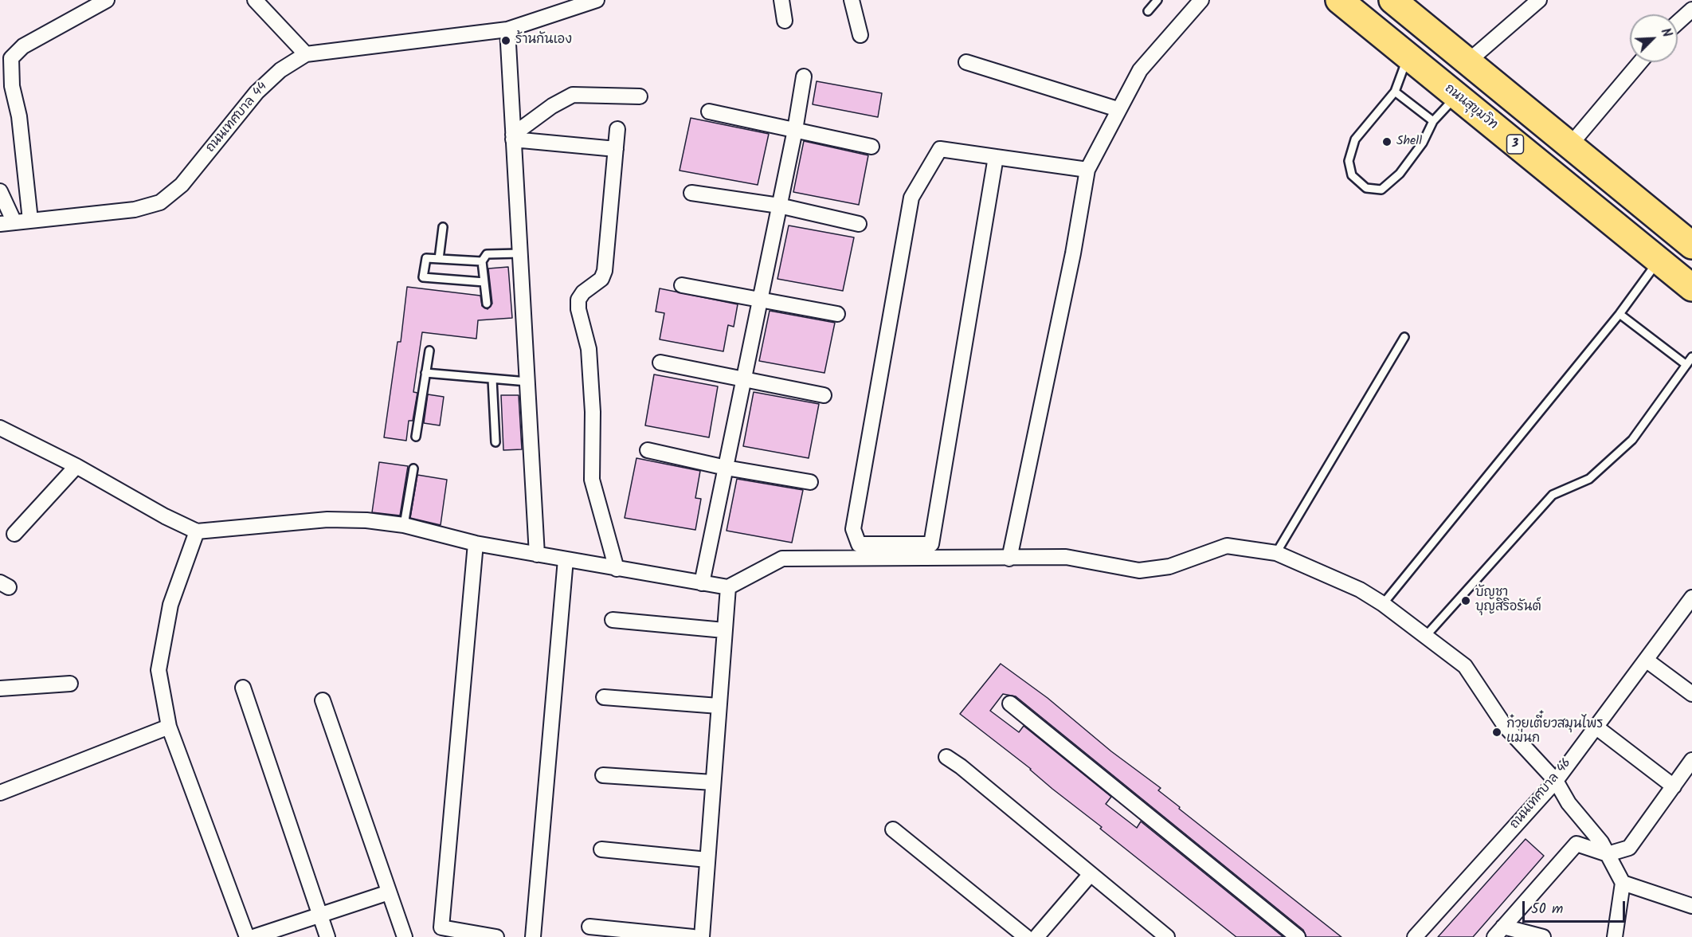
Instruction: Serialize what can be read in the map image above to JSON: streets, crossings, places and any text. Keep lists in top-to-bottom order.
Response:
{
  "streets": {
    "highway": ["ถนนสุขุมวิท", "3"],
    "street": ["ถนนเทศบาล 44", "ถนนเทศบาล 46"]
  },
  "places": [
    "ร้านกันเอง",
    "Shell",
    "บัญชา บุญสิริอรันต์",
    "ก๋วยเตี๋ยวสมุนไพร แม่นก"
  ],
  "scale_bar": "50 m",
  "north": "top right"
}
